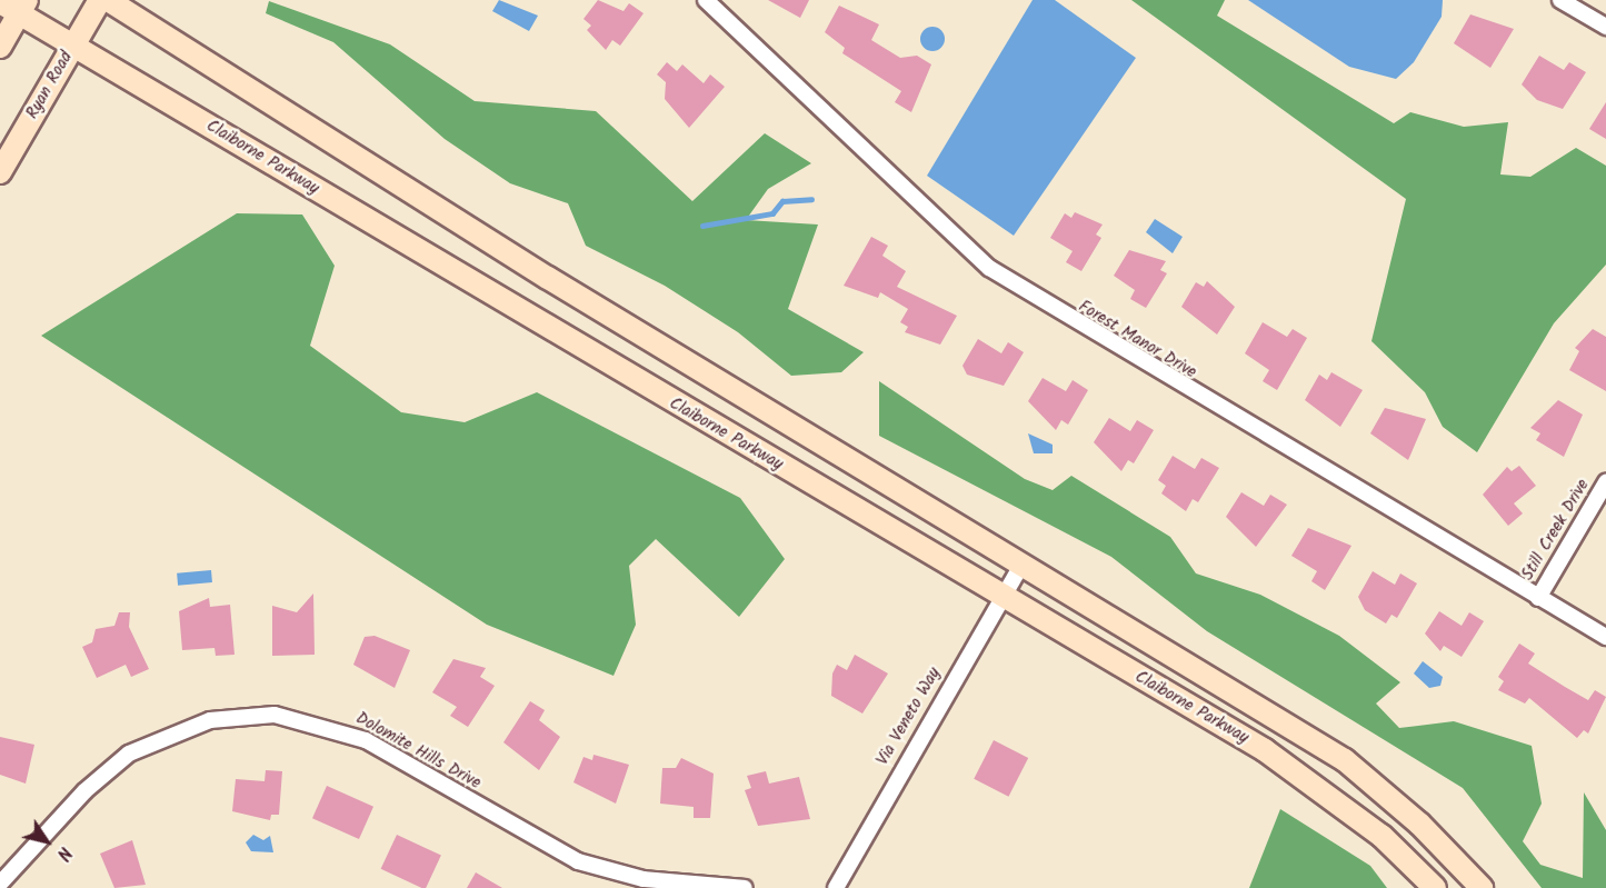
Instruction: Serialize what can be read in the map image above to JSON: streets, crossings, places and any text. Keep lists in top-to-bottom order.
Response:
{
  "streets": {
    "main road": ["Ryan Road", "Claiborne Parkway"],
    "street": [
      "Forest Manor Drive",
      "Still Creek Drive",
      "Via Veneto Way",
      "Dolomite Hills Drive"
    ]
  },
  "crossings": [
    ["Ryan Road", "Claiborne Parkway"],
    ["Claiborne Parkway", "Via Veneto Way"],
    ["Forest Manor Drive", "Still Creek Drive"]
  ],
  "north": "bottom right"
}
